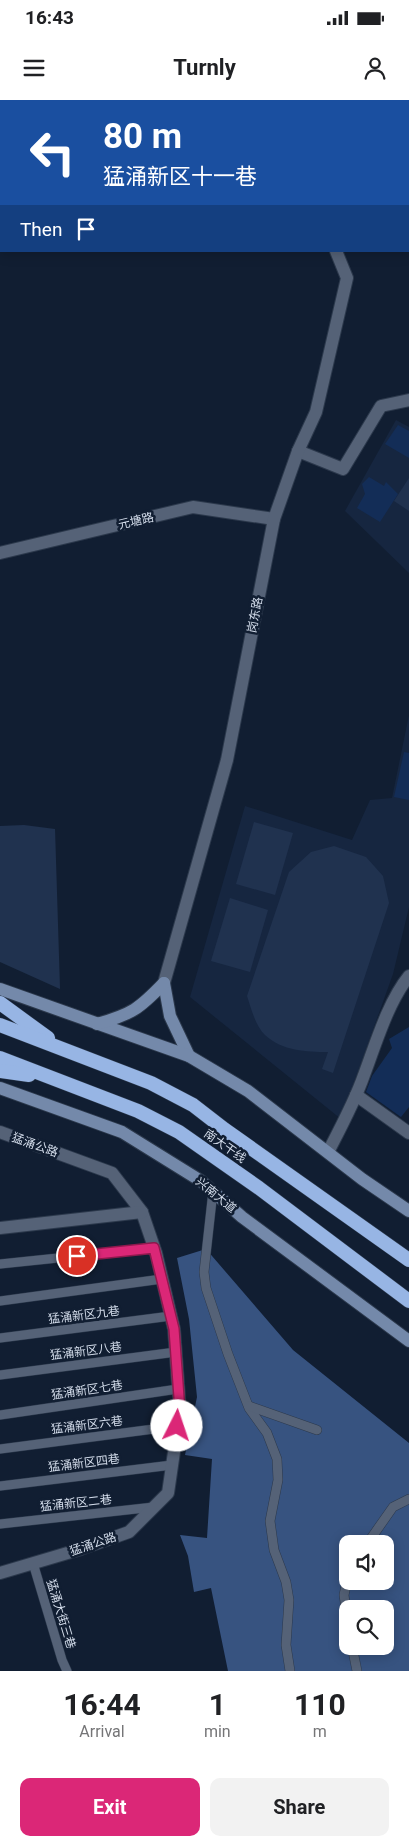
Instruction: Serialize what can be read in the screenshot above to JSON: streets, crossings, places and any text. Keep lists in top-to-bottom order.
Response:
{
  "streets": {
    "highway": ["南大干线"],
    "main road": ["兴南大道"],
    "street": ["元塘路", "岗东路", "猛涌公路"],
    "lane": [
      "猛涌新区九巷",
      "猛涌新区八巷",
      "猛涌新区七巷",
      "猛涌新区六巷",
      "猛涌新区四巷",
      "猛涌新区二巷",
      "猛涌大街三巷"
    ]
  },
  "crossings": [
    ["元塘路", "岗东路"],
    ["猛涌公路", "猛涌新区九巷"],
    ["猛涌公路", "猛涌新区八巷"],
    ["猛涌公路", "猛涌新区七巷"],
    ["猛涌公路", "猛涌新区六巷"],
    ["猛涌公路", "猛涌新区四巷"],
    ["猛涌公路", "猛涌新区二巷"],
    ["猛涌公路", "猛涌大街三巷"]
  ],
  "page": {
    "status": "16:43",
    "header": "Turnly",
    "turn": ["80 m", "猛涌新区十一巷"],
    "then": "Then",
    "eta": [
      "16:44",
      "Arrival",
      "1",
      "min",
      "110",
      "m"
    ],
    "buttons": ["Exit", "Share"]
  }
}
